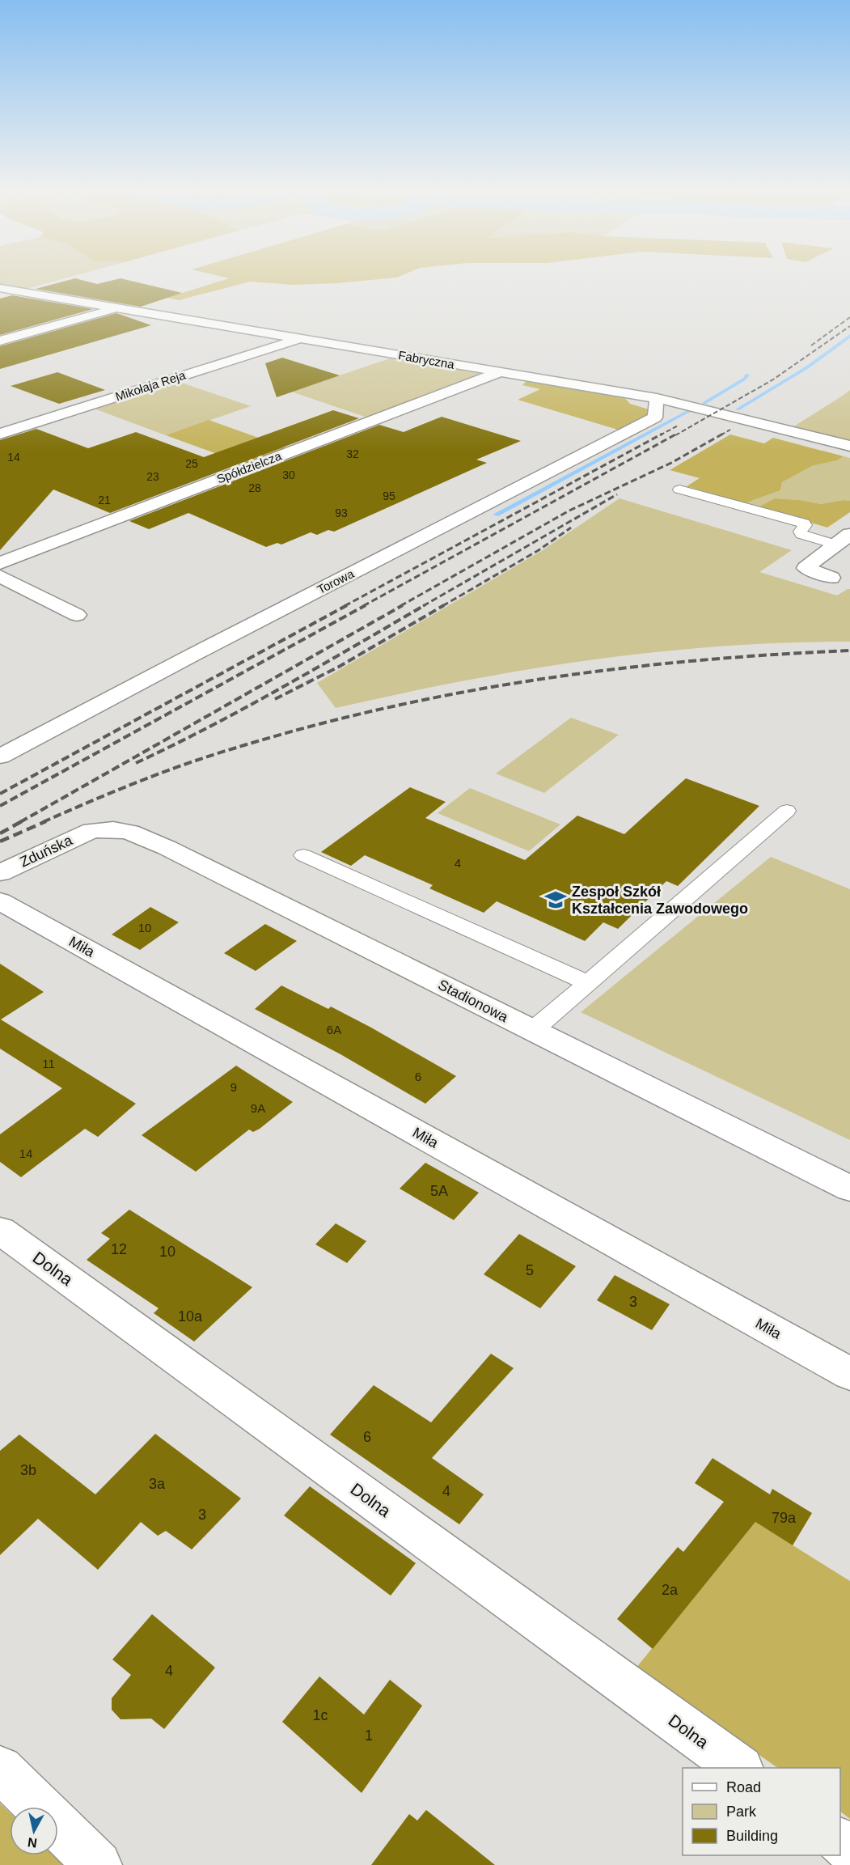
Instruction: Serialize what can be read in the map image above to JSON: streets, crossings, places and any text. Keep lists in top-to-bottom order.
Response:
{
  "streets": {
    "street": [
      "Fabryczna",
      "Mikołaja Reja",
      "Spółdzielcza",
      "Torowa",
      "Zduńska",
      "Miła",
      "Stadionowa",
      "Dolna"
    ]
  },
  "crossings": [
    ["Fabryczna", "Mikołaja Reja"],
    ["Fabryczna", "Spółdzielcza"],
    ["Fabryczna", "Torowa"],
    ["Zduńska", "Stadionowa"]
  ],
  "places": {
    "school or university": ["Zespoł Szkół Kształcenia Zawodowego"]
  },
  "house_numbers": [
    "32",
    "14",
    "25",
    "30",
    "23",
    "28",
    "95",
    "21",
    "93",
    "4",
    "10",
    "6A",
    "11",
    "6",
    "9",
    "9A",
    "14",
    "5A",
    "12",
    "10",
    "5",
    "3",
    "10a",
    "6",
    "3b",
    "3a",
    "4",
    "3",
    "79a",
    "2a",
    "4",
    "1c",
    "1"
  ],
  "legend": ["Road", "Park", "Building"],
  "north": "bottom"
}
